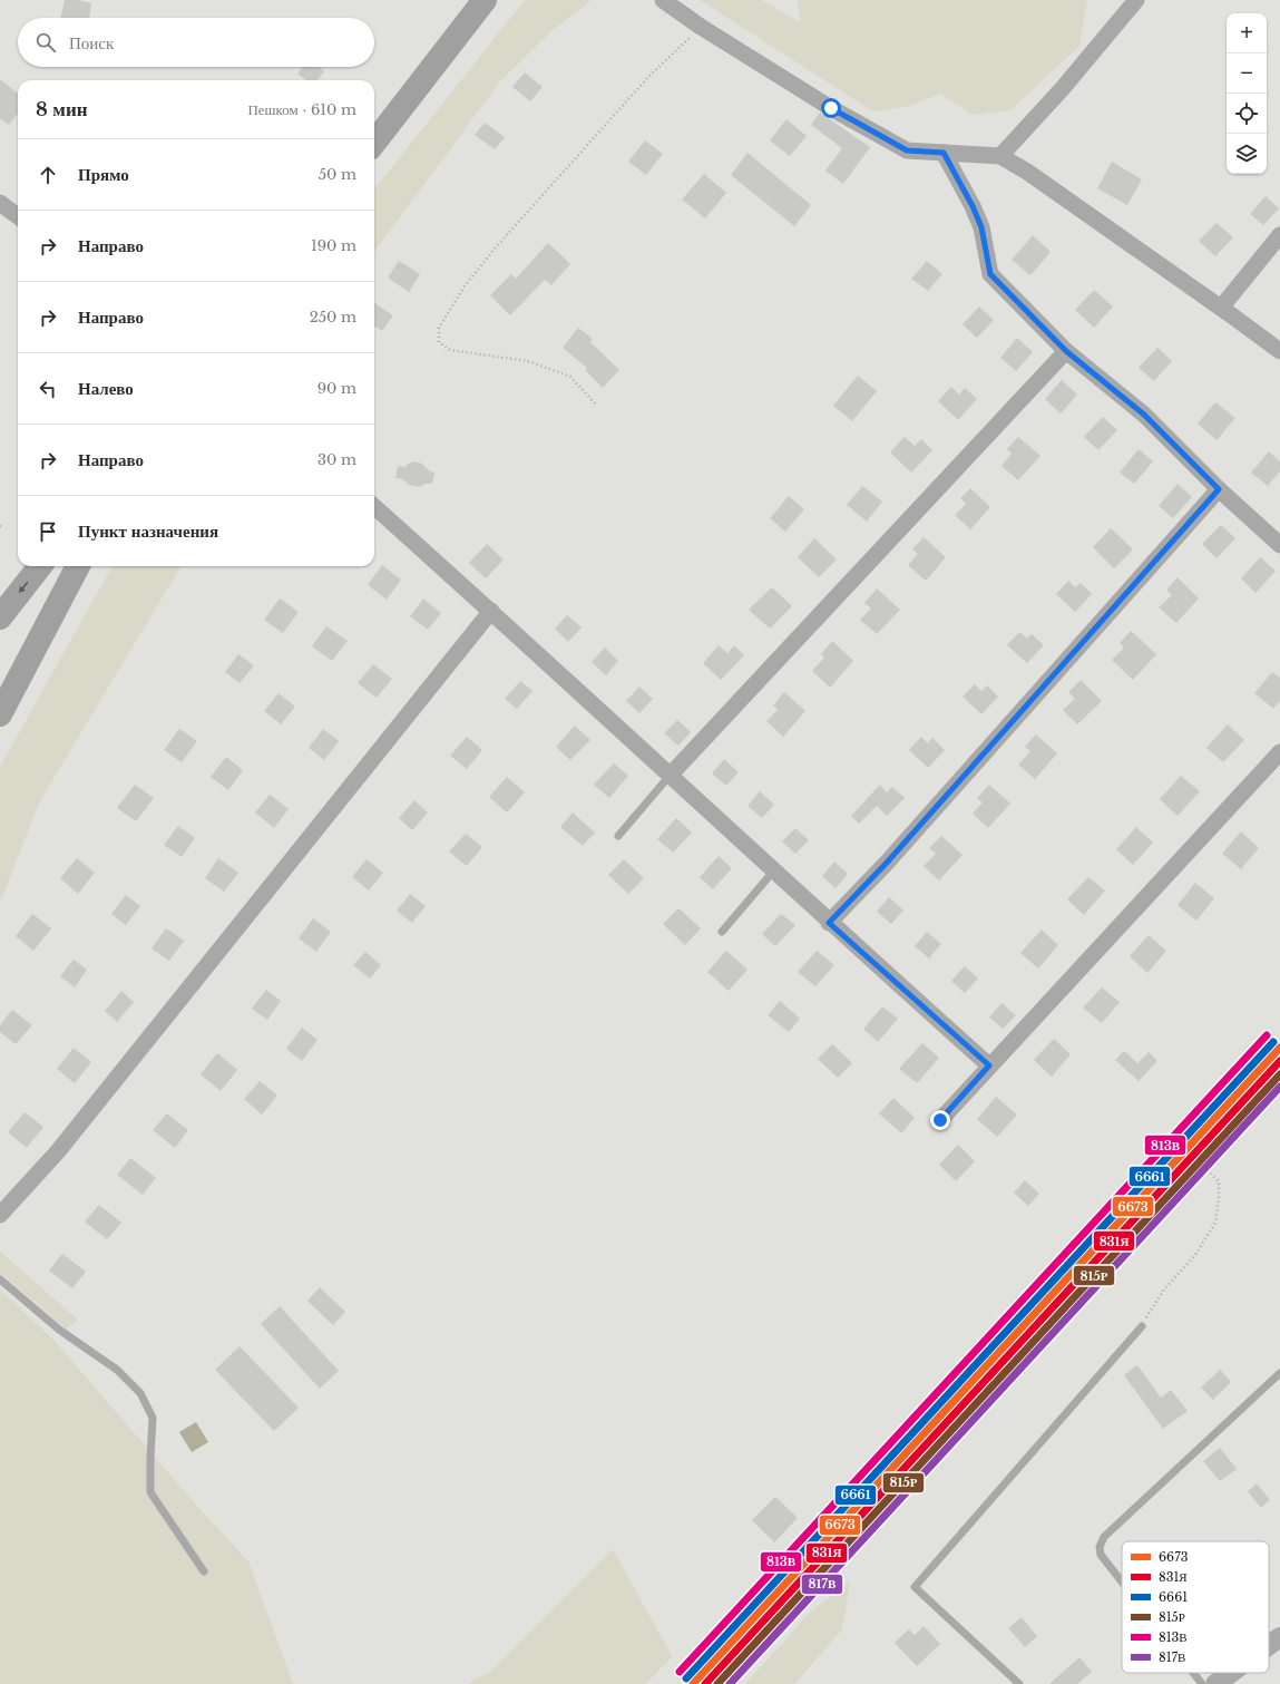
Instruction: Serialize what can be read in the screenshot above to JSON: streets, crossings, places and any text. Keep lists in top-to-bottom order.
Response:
{
  "lines": [
    "transit line 813В",
    "transit line 6661",
    "transit line 6673",
    "transit line 831Я",
    "transit line 815Р",
    "transit line 817В"
  ],
  "legend": [
    "6673",
    "831Я",
    "6661",
    "815Р",
    "813В",
    "817В"
  ],
  "page": {
    "map_buttons": ["+", "−"],
    "search": "Поиск",
    "heading": ["8 мин", "Пешком · 610 m"],
    "list": [
      ["Прямо", "50 m"],
      ["Направо", "190 m"],
      ["Направо", "250 m"],
      ["Налево", "90 m"],
      ["Направо", "30 m"],
      "Пункт назначения"
    ]
  }
}
